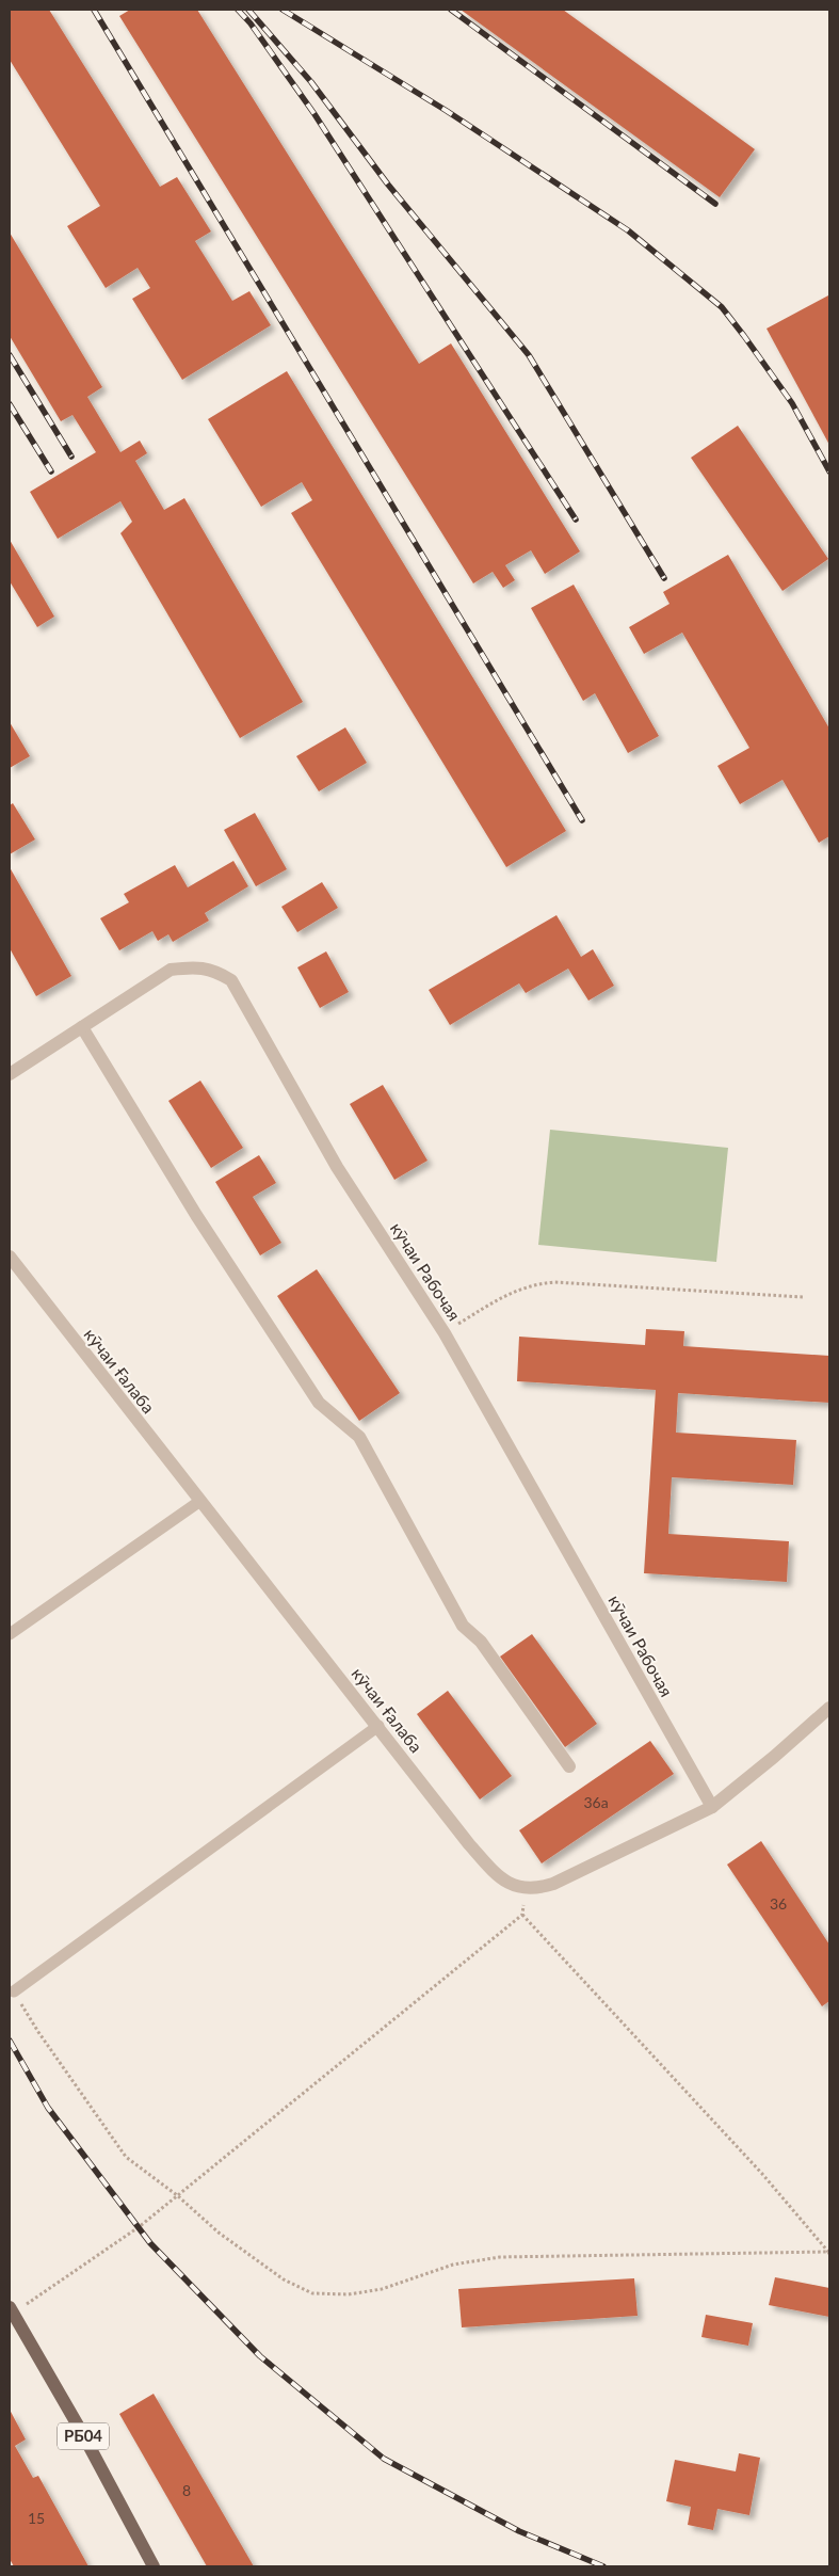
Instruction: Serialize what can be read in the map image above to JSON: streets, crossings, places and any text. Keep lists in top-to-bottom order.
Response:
{
  "streets": {
    "main road": ["РБ04"],
    "street": ["кӯчаи Рабочая", "кӯчаи Ғалаба"]
  },
  "house_numbers": [
    "36а",
    "36",
    "8",
    "15"
  ]
}
